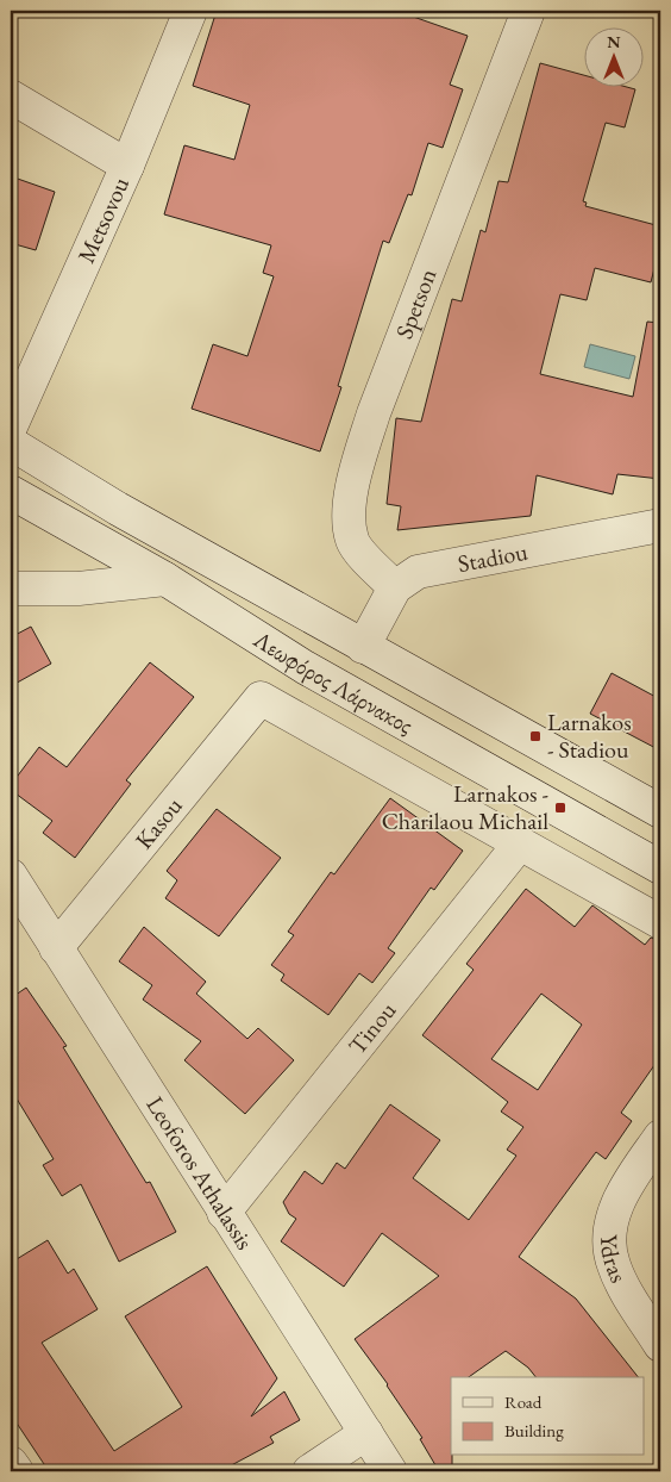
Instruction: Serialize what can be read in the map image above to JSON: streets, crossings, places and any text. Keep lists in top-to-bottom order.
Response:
{
  "streets": {
    "street": [
      "Metsovou",
      "Spetson",
      "Stadiou",
      "Λεωφόρος Λάρνακος",
      "Kasou",
      "Tinou",
      "Leoforos Athalassis",
      "Ydras"
    ]
  },
  "crossings": [
    ["Spetson", "Stadiou"],
    ["Stadiou", "Λεωφόρος Λάρνακος"],
    ["Kasou", "Tinou"],
    ["Kasou", "Leoforos Athalassis"],
    ["Tinou", "Leoforos Athalassis"]
  ],
  "places": {
    "transit": ["Larnakos - Stadiou", "Larnakos - Charilaou Michail"]
  },
  "legend": ["Road", "Building"],
  "north": "top"
}
